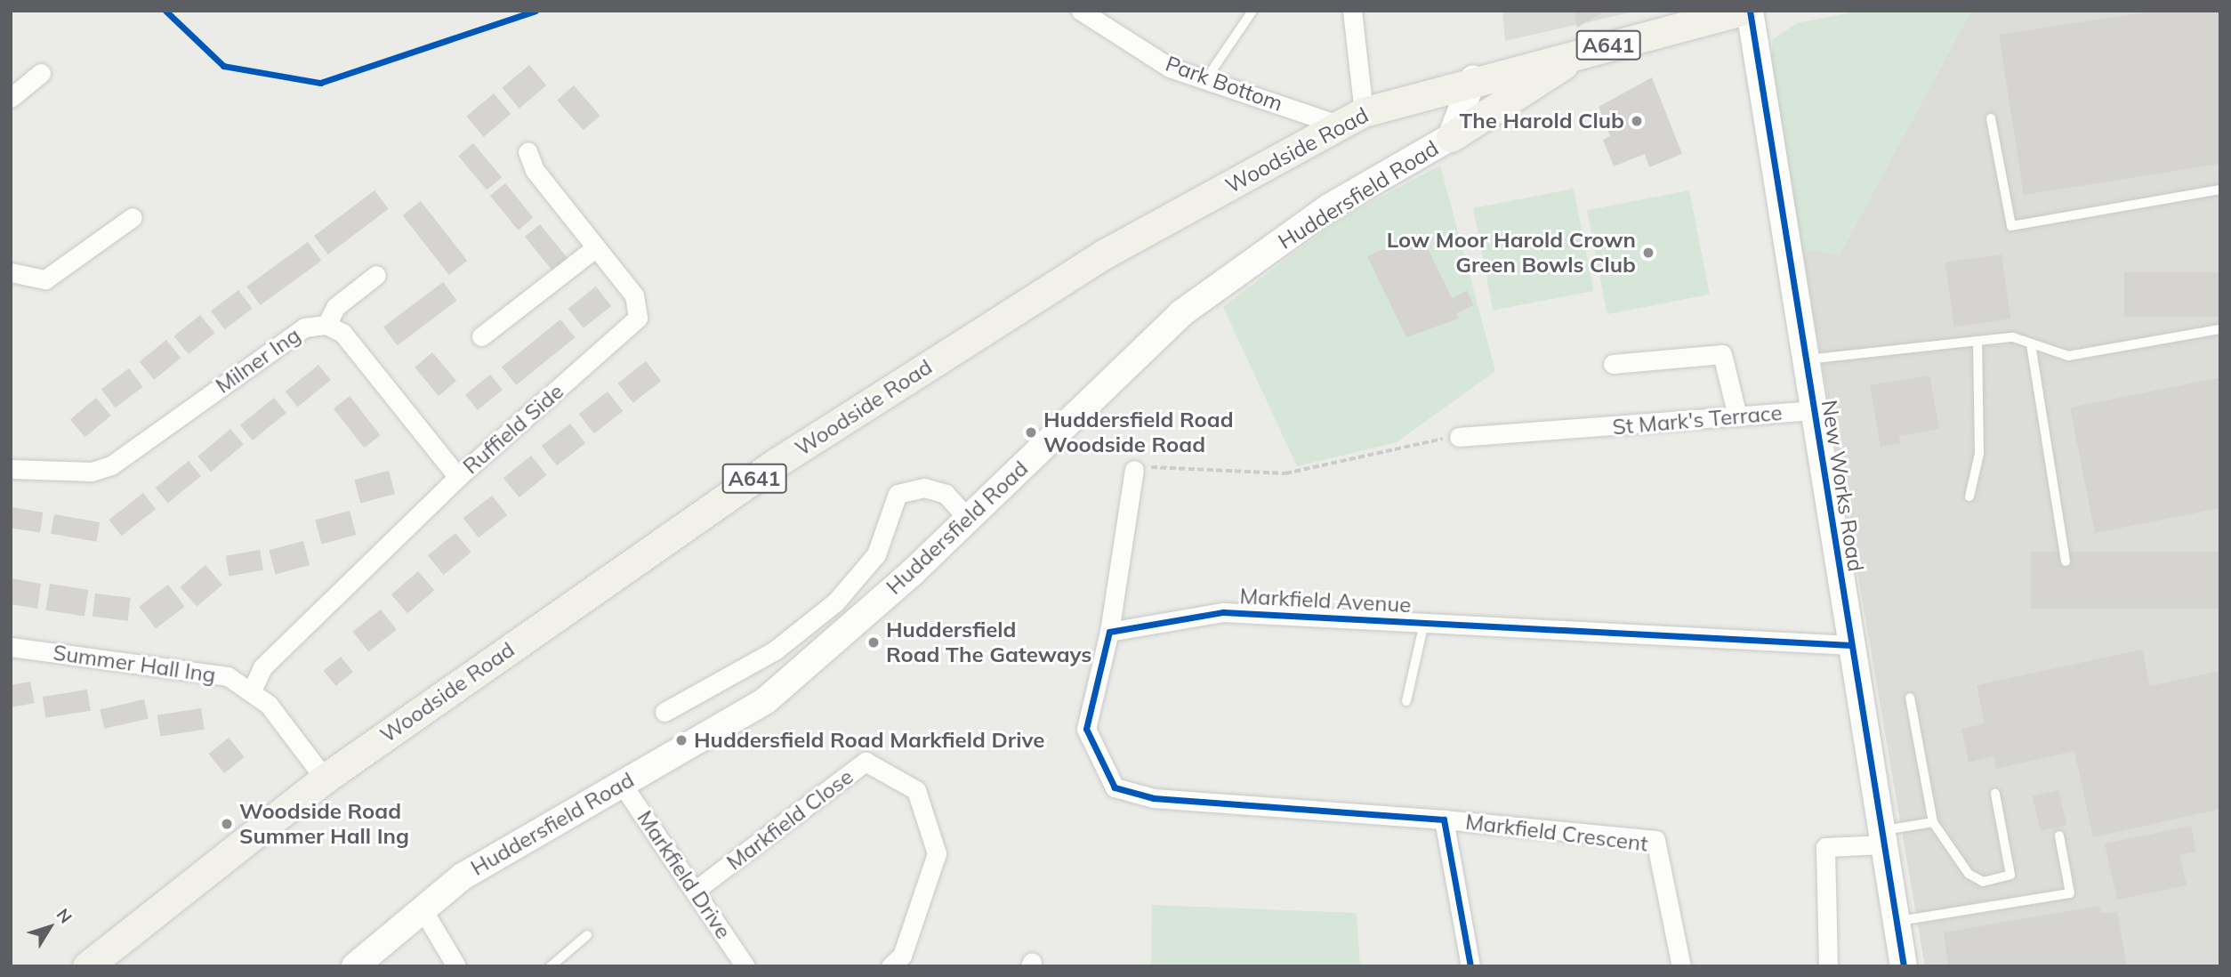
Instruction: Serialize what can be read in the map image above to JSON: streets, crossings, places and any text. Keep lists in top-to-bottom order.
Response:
{
  "streets": {
    "main road": [
      "A641",
      "Woodside Road",
      "Huddersfield Road",
      "New Works Road"
    ],
    "street": [
      "Park Bottom",
      "Milner Ing",
      "St Mark's Terrace",
      "Ruffield Side",
      "Markfield Avenue",
      "Summer Hall Ing",
      "Markfield Close",
      "Markfield Crescent",
      "Markfield Drive"
    ]
  },
  "crossings": [
    ["A641", "Woodside Road"],
    ["A641", "Huddersfield Road"],
    ["Park Bottom", "Woodside Road"],
    ["Woodside Road", "Huddersfield Road"],
    ["Woodside Road", "Summer Hall Ing"],
    ["Huddersfield Road", "Markfield Drive"],
    ["Milner Ing", "Ruffield Side"],
    ["St Mark's Terrace", "New Works Road"],
    ["Ruffield Side", "Summer Hall Ing"],
    ["New Works Road", "Markfield Avenue"],
    ["Markfield Close", "Markfield Drive"]
  ],
  "places": [
    "The Harold Club",
    "Low Moor Harold Crown Green Bowls Club",
    "Huddersfield Road Woodside Road",
    "Huddersfield Road The Gateways",
    "Huddersfield Road Markfield Drive",
    "Woodside Road Summer Hall Ing"
  ],
  "north": "top right"
}
